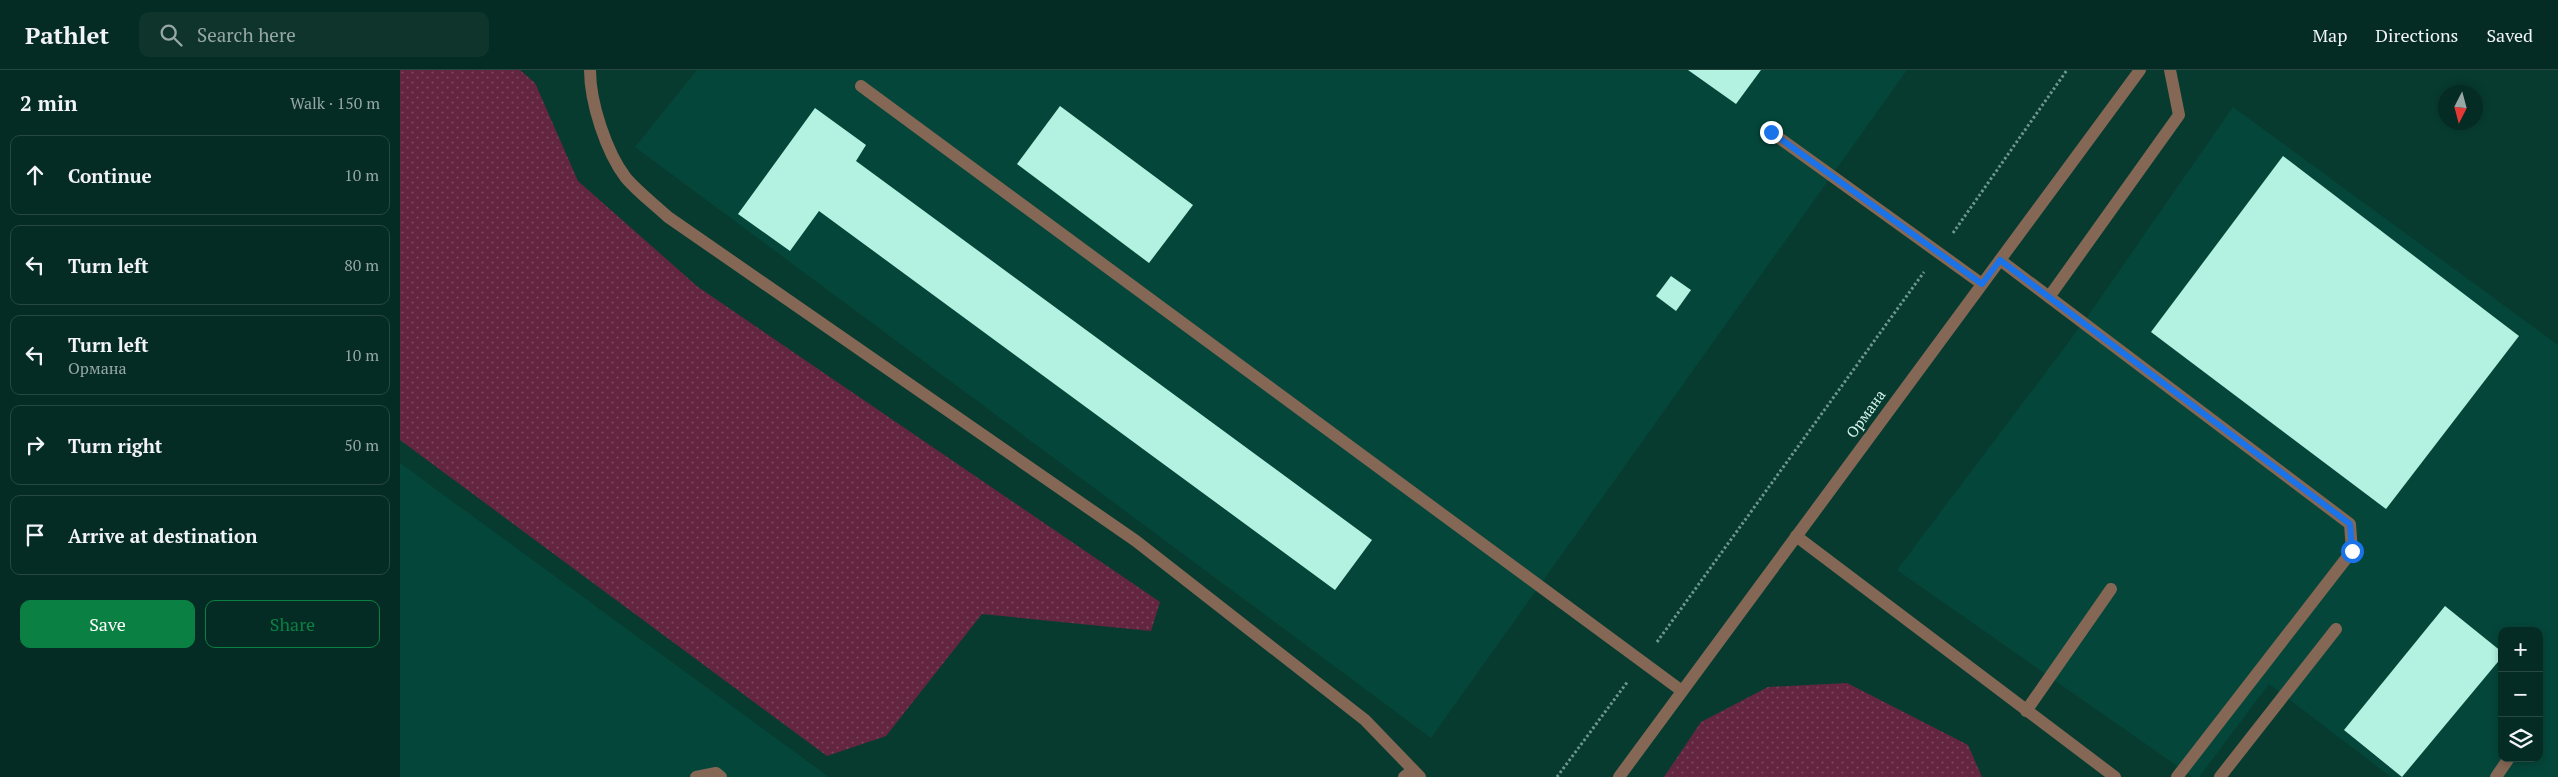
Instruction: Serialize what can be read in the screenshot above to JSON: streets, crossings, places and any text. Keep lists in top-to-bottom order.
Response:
{
  "streets": {
    "street": ["Ормана"]
  },
  "north": "bottom",
  "page": {
    "header": "Pathlet",
    "search": "Search here",
    "nav": ["Map", "Directions", "Saved"],
    "heading": ["2 min", "Walk · 150 m"],
    "list": [
      ["Continue", "10 m"],
      ["Turn left", "80 m"],
      ["Turn left", "Ормана", "10 m"],
      ["Turn right", "50 m"],
      "Arrive at destination"
    ],
    "buttons": ["Save", "Share"],
    "map_buttons": ["+", "−"]
  }
}
